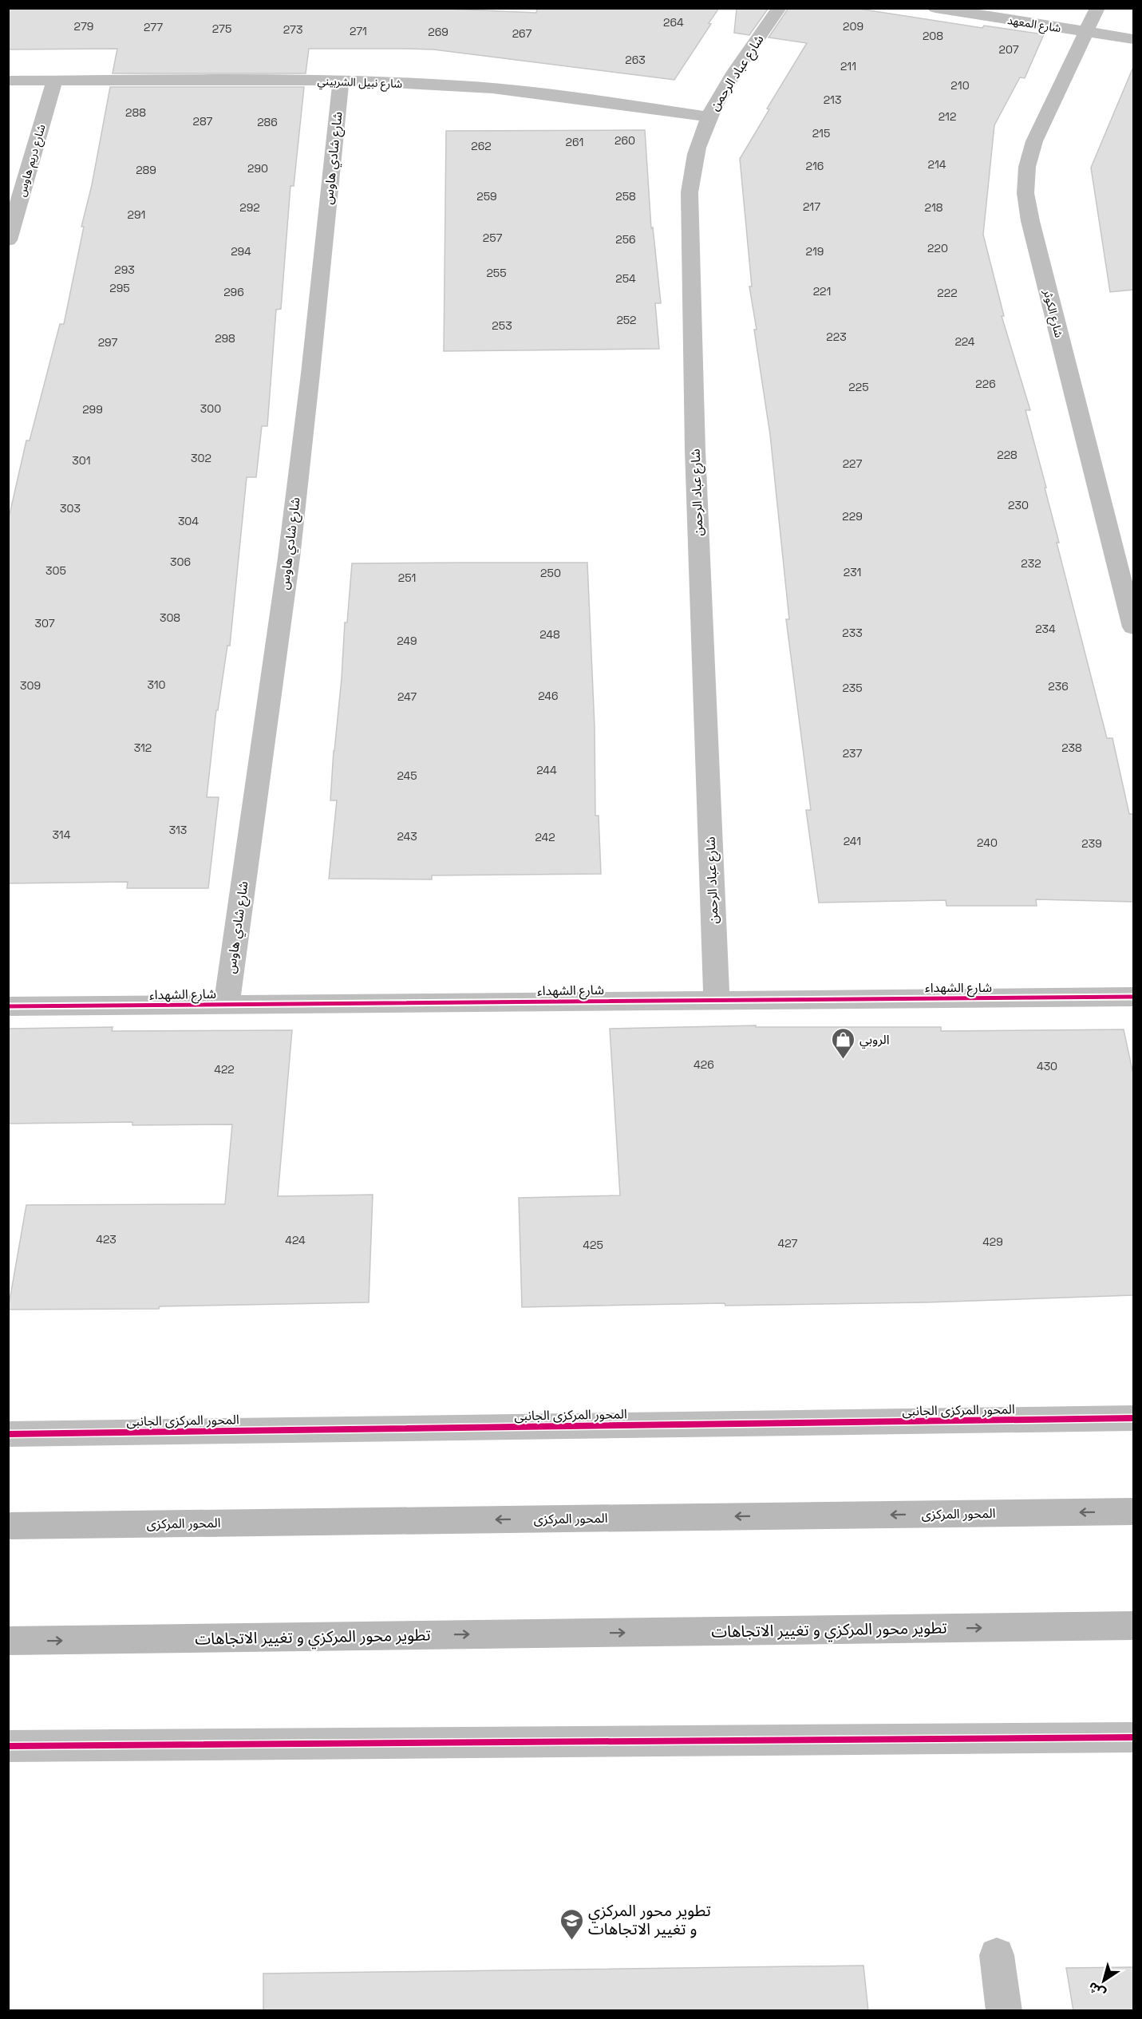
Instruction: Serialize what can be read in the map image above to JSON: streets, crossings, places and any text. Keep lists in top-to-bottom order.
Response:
{
  "streets": {
    "main road": ["المحور المركزى", "تطوير محور المركزي و تغيير الاتجاهات"],
    "street": [
      "شارع المعهد",
      "شارع عباد الرحمن",
      "شارع نبيل الشربيني",
      "شارع شادي هاوس",
      "شارع دريم هاوس",
      "شارع الكوثر",
      "شارع الشهداء",
      "المحور المركزى الجانبى"
    ]
  },
  "crossings": [
    ["شارع المعهد", "شارع الكوثر"],
    ["شارع عباد الرحمن", "شارع نبيل الشربيني"],
    ["شارع عباد الرحمن", "شارع الشهداء"],
    ["شارع نبيل الشربيني", "شارع شادي هاوس"],
    ["شارع نبيل الشربيني", "شارع دريم هاوس"],
    ["شارع شادي هاوس", "شارع الشهداء"]
  ],
  "one_way": ["المحور المركزى", "تطوير محور المركزي و تغيير الاتجاهات"],
  "places": {
    "shop": ["الروبي"],
    "school or university": ["تطوير محور المركزي و تغيير الاتجاهات"]
  },
  "house_numbers": [
    "264",
    "279",
    "209",
    "277",
    "275",
    "273",
    "271",
    "269",
    "267",
    "208",
    "207",
    "263",
    "211",
    "210",
    "213",
    "288",
    "212",
    "287",
    "286",
    "215",
    "260",
    "261",
    "262",
    "214",
    "216",
    "290",
    "289",
    "259",
    "258",
    "217",
    "292",
    "218",
    "291",
    "257",
    "256",
    "220",
    "294",
    "219",
    "293",
    "255",
    "254",
    "295",
    "221",
    "296",
    "222",
    "252",
    "253",
    "223",
    "298",
    "224",
    "297",
    "226",
    "225",
    "300",
    "299",
    "228",
    "302",
    "301",
    "227",
    "230",
    "303",
    "229",
    "304",
    "306",
    "232",
    "305",
    "231",
    "250",
    "251",
    "308",
    "307",
    "234",
    "233",
    "248",
    "249",
    "310",
    "309",
    "236",
    "235",
    "246",
    "247",
    "312",
    "238",
    "237",
    "244",
    "245",
    "313",
    "314",
    "243",
    "242",
    "241",
    "240",
    "239",
    "426",
    "430",
    "422",
    "423",
    "424",
    "429",
    "427",
    "425"
  ],
  "north": "bottom left"
}
